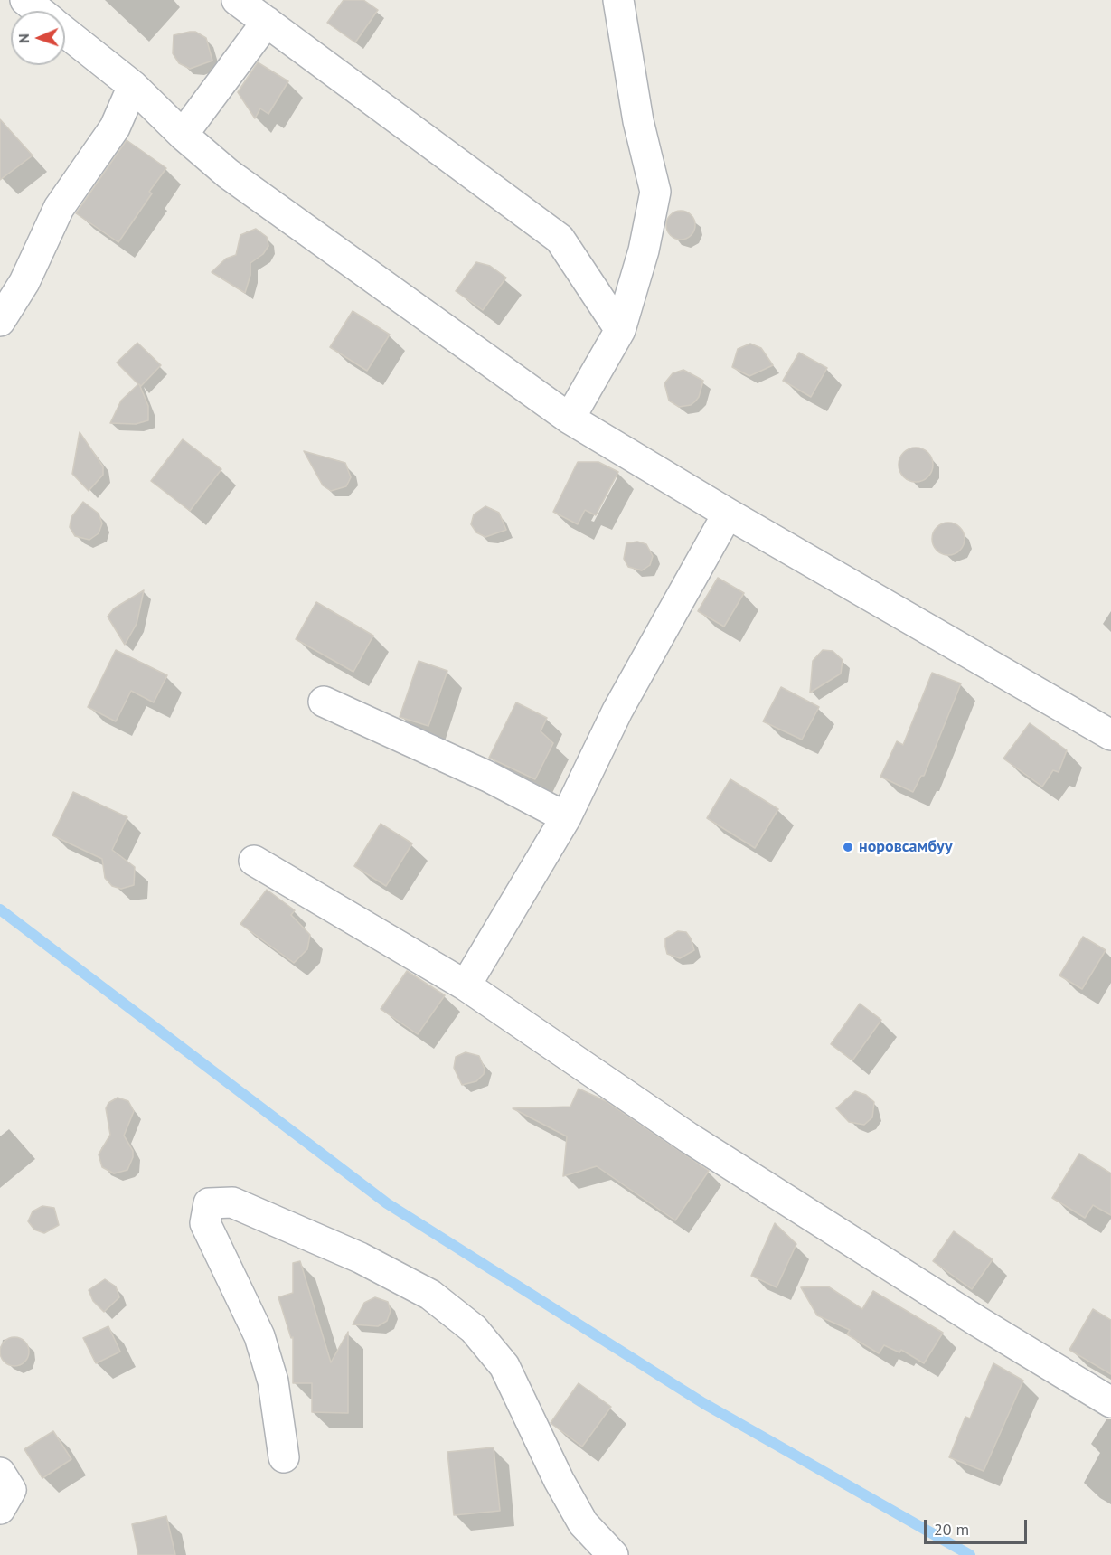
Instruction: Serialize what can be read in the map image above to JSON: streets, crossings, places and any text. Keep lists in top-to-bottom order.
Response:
{
  "places": ["норовсамбуу"],
  "scale_bar": "20 m",
  "north": "left"
}
